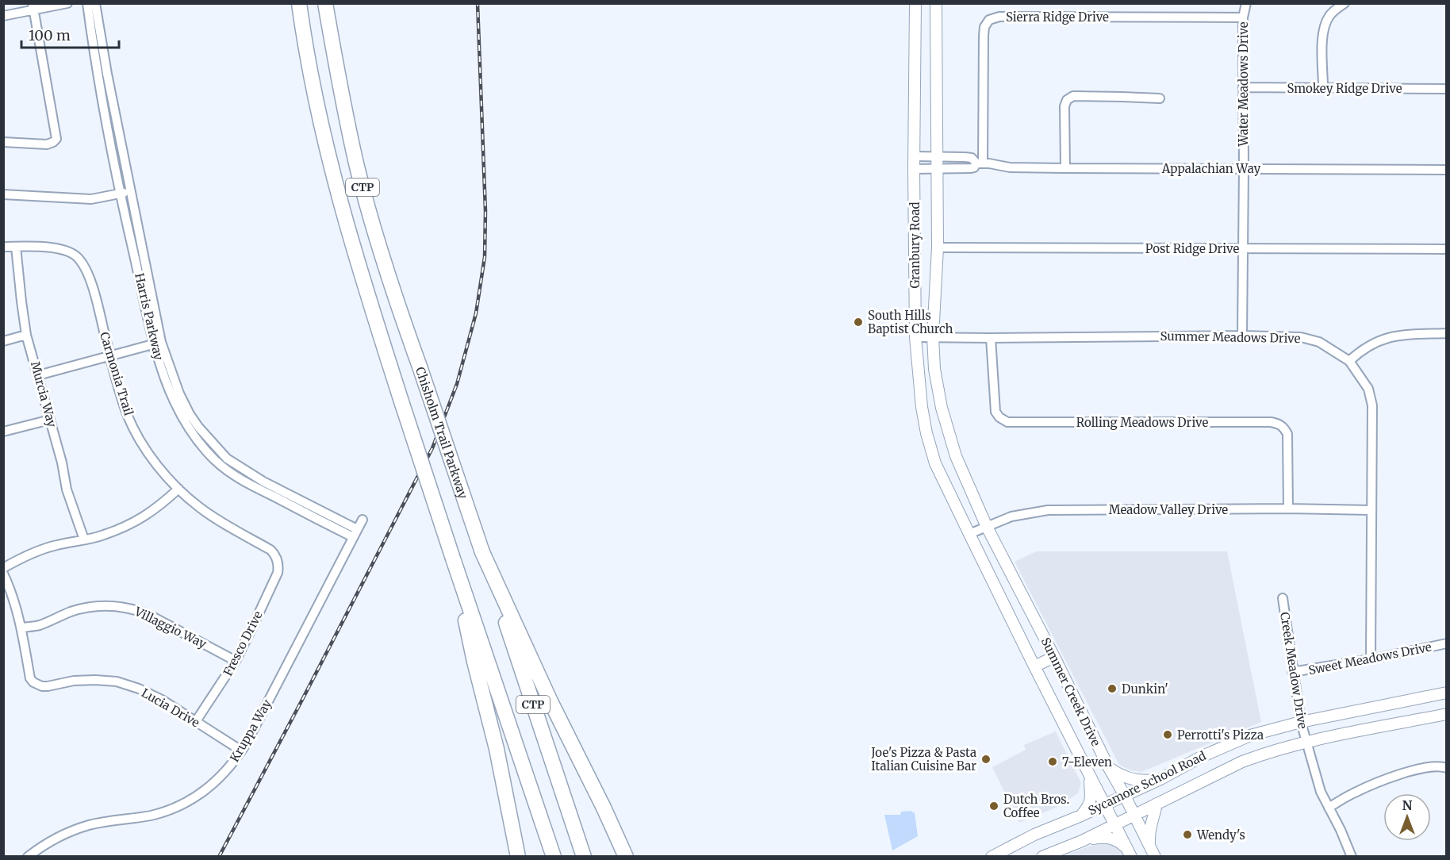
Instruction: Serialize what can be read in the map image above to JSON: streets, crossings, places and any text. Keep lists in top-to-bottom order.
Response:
{
  "streets": {
    "highway": ["CTP", "Chisholm Trail Parkway"],
    "main road": ["Granbury Road", "Summer Creek Drive", "Sycamore School Road"],
    "street": [
      "Sierra Ridge Drive",
      "Water Meadows Drive",
      "Smokey Ridge Drive",
      "Appalachian Way",
      "Post Ridge Drive",
      "Harris Parkway",
      "Summer Meadows Drive",
      "Carmonia Trail",
      "Murcia Way",
      "Rolling Meadows Drive",
      "Meadow Valley Drive",
      "Villaggio Way",
      "Fresco Drive",
      "Sweet Meadows Drive",
      "Creek Meadow Drive",
      "Lucia Drive",
      "Kruppa Way"
    ]
  },
  "crossings": [
    ["Sierra Ridge Drive", "Water Meadows Drive"],
    ["Sierra Ridge Drive", "Appalachian Way"],
    ["Water Meadows Drive", "Smokey Ridge Drive"],
    ["Water Meadows Drive", "Appalachian Way"],
    ["Water Meadows Drive", "Post Ridge Drive"],
    ["Water Meadows Drive", "Summer Meadows Drive"],
    ["Appalachian Way", "Granbury Road"],
    ["Granbury Road", "Post Ridge Drive"],
    ["Granbury Road", "Summer Meadows Drive"],
    ["Granbury Road", "Meadow Valley Drive"],
    ["Granbury Road", "Summer Creek Drive"],
    ["Harris Parkway", "Kruppa Way"],
    ["Summer Meadows Drive", "Rolling Meadows Drive"],
    ["Summer Meadows Drive", "Meadow Valley Drive"],
    ["Summer Meadows Drive", "Sweet Meadows Drive"],
    ["Carmonia Trail", "Murcia Way"],
    ["Carmonia Trail", "Fresco Drive"],
    ["Rolling Meadows Drive", "Meadow Valley Drive"],
    ["Meadow Valley Drive", "Summer Creek Drive"],
    ["Villaggio Way", "Fresco Drive"],
    ["Villaggio Way", "Lucia Drive"],
    ["Fresco Drive", "Lucia Drive"],
    ["Sweet Meadows Drive", "Creek Meadow Drive"],
    ["Creek Meadow Drive", "Sycamore School Road"],
    ["Summer Creek Drive", "Sycamore School Road"],
    ["Lucia Drive", "Kruppa Way"]
  ],
  "places": [
    "South Hills Baptist Church",
    "Dunkin'",
    "Perrotti's Pizza",
    "Joe's Pizza & Pasta Italian Cuisine Bar",
    "7-Eleven",
    "Dutch Bros. Coffee",
    "Wendy's"
  ],
  "scale_bar": "100 m",
  "north": "top"
}
